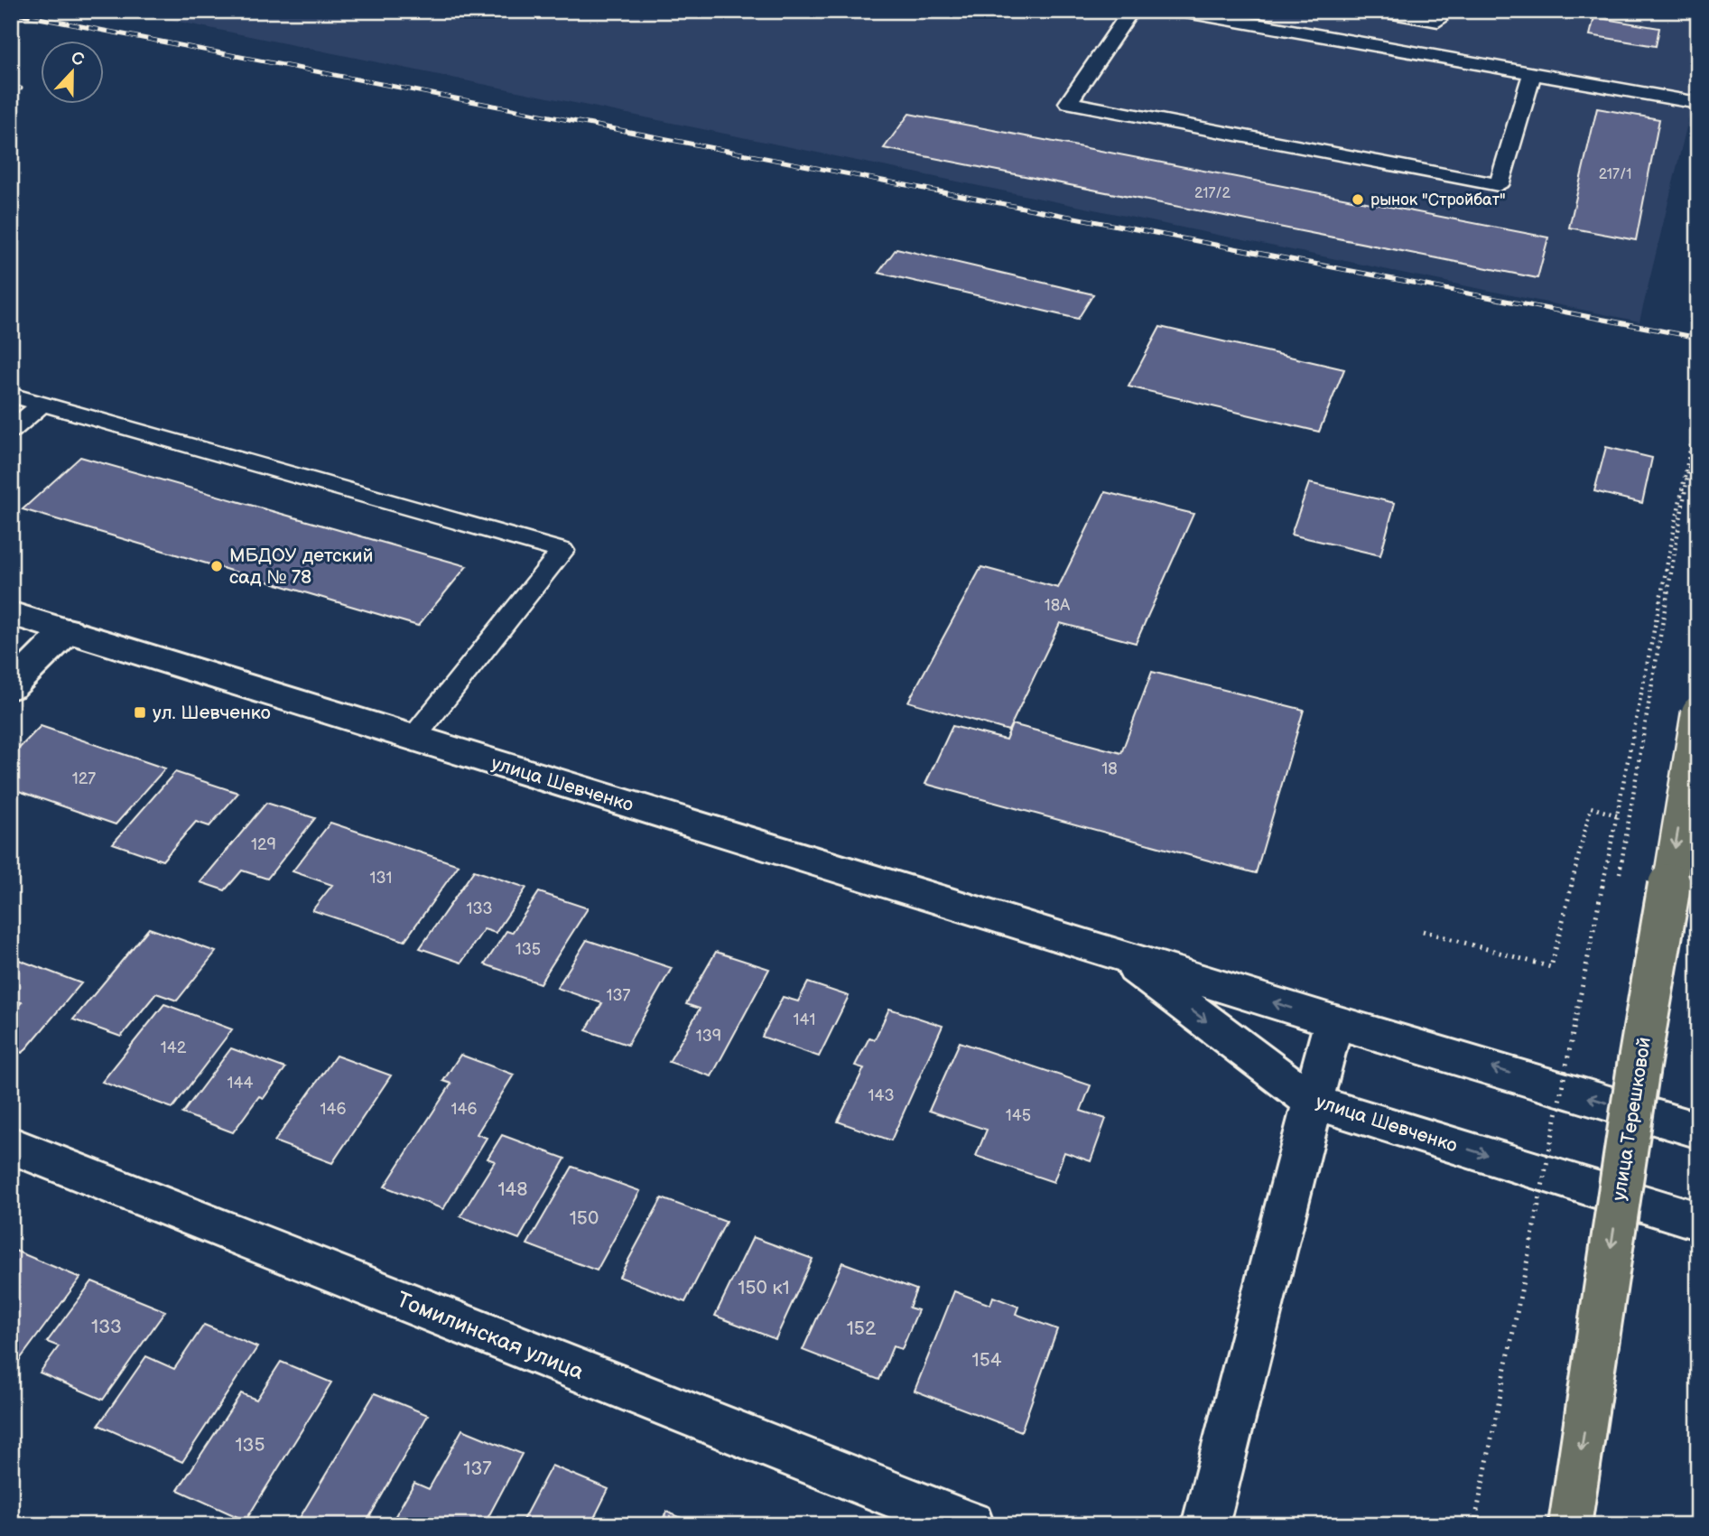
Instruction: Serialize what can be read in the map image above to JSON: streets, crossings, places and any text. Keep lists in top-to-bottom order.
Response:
{
  "streets": {
    "main road": ["улица Шевченко", "улица Терешковой", "Томилинская улица"]
  },
  "places": {
    "other": ["рынок \"Стройбат\"", "МБДОУ детский сад № 78"],
    "transit": ["ул. Шевченко"]
  },
  "house_numbers": [
    "217/1",
    "217/2",
    "18А",
    "18",
    "127",
    "129",
    "131",
    "133",
    "135",
    "137",
    "141",
    "139",
    "142",
    "144",
    "143",
    "146",
    "146",
    "145",
    "148",
    "150",
    "150 к1",
    "133",
    "152",
    "154",
    "135",
    "137"
  ],
  "north": "top"
}
